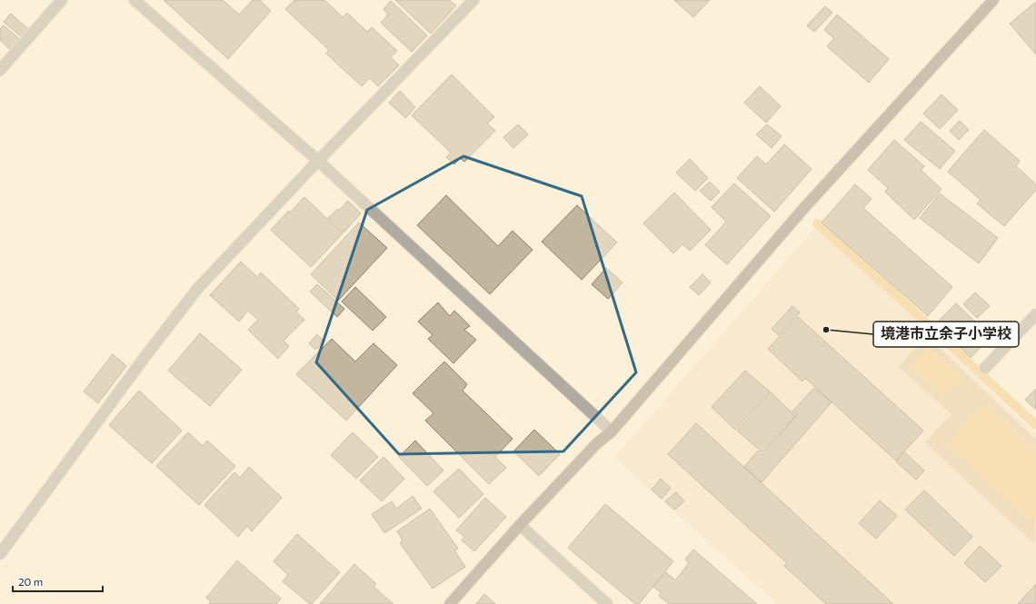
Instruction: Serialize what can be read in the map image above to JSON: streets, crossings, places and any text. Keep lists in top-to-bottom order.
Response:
{
  "places": ["境港市立余子小学校"],
  "scale_bar": "20 m"
}
